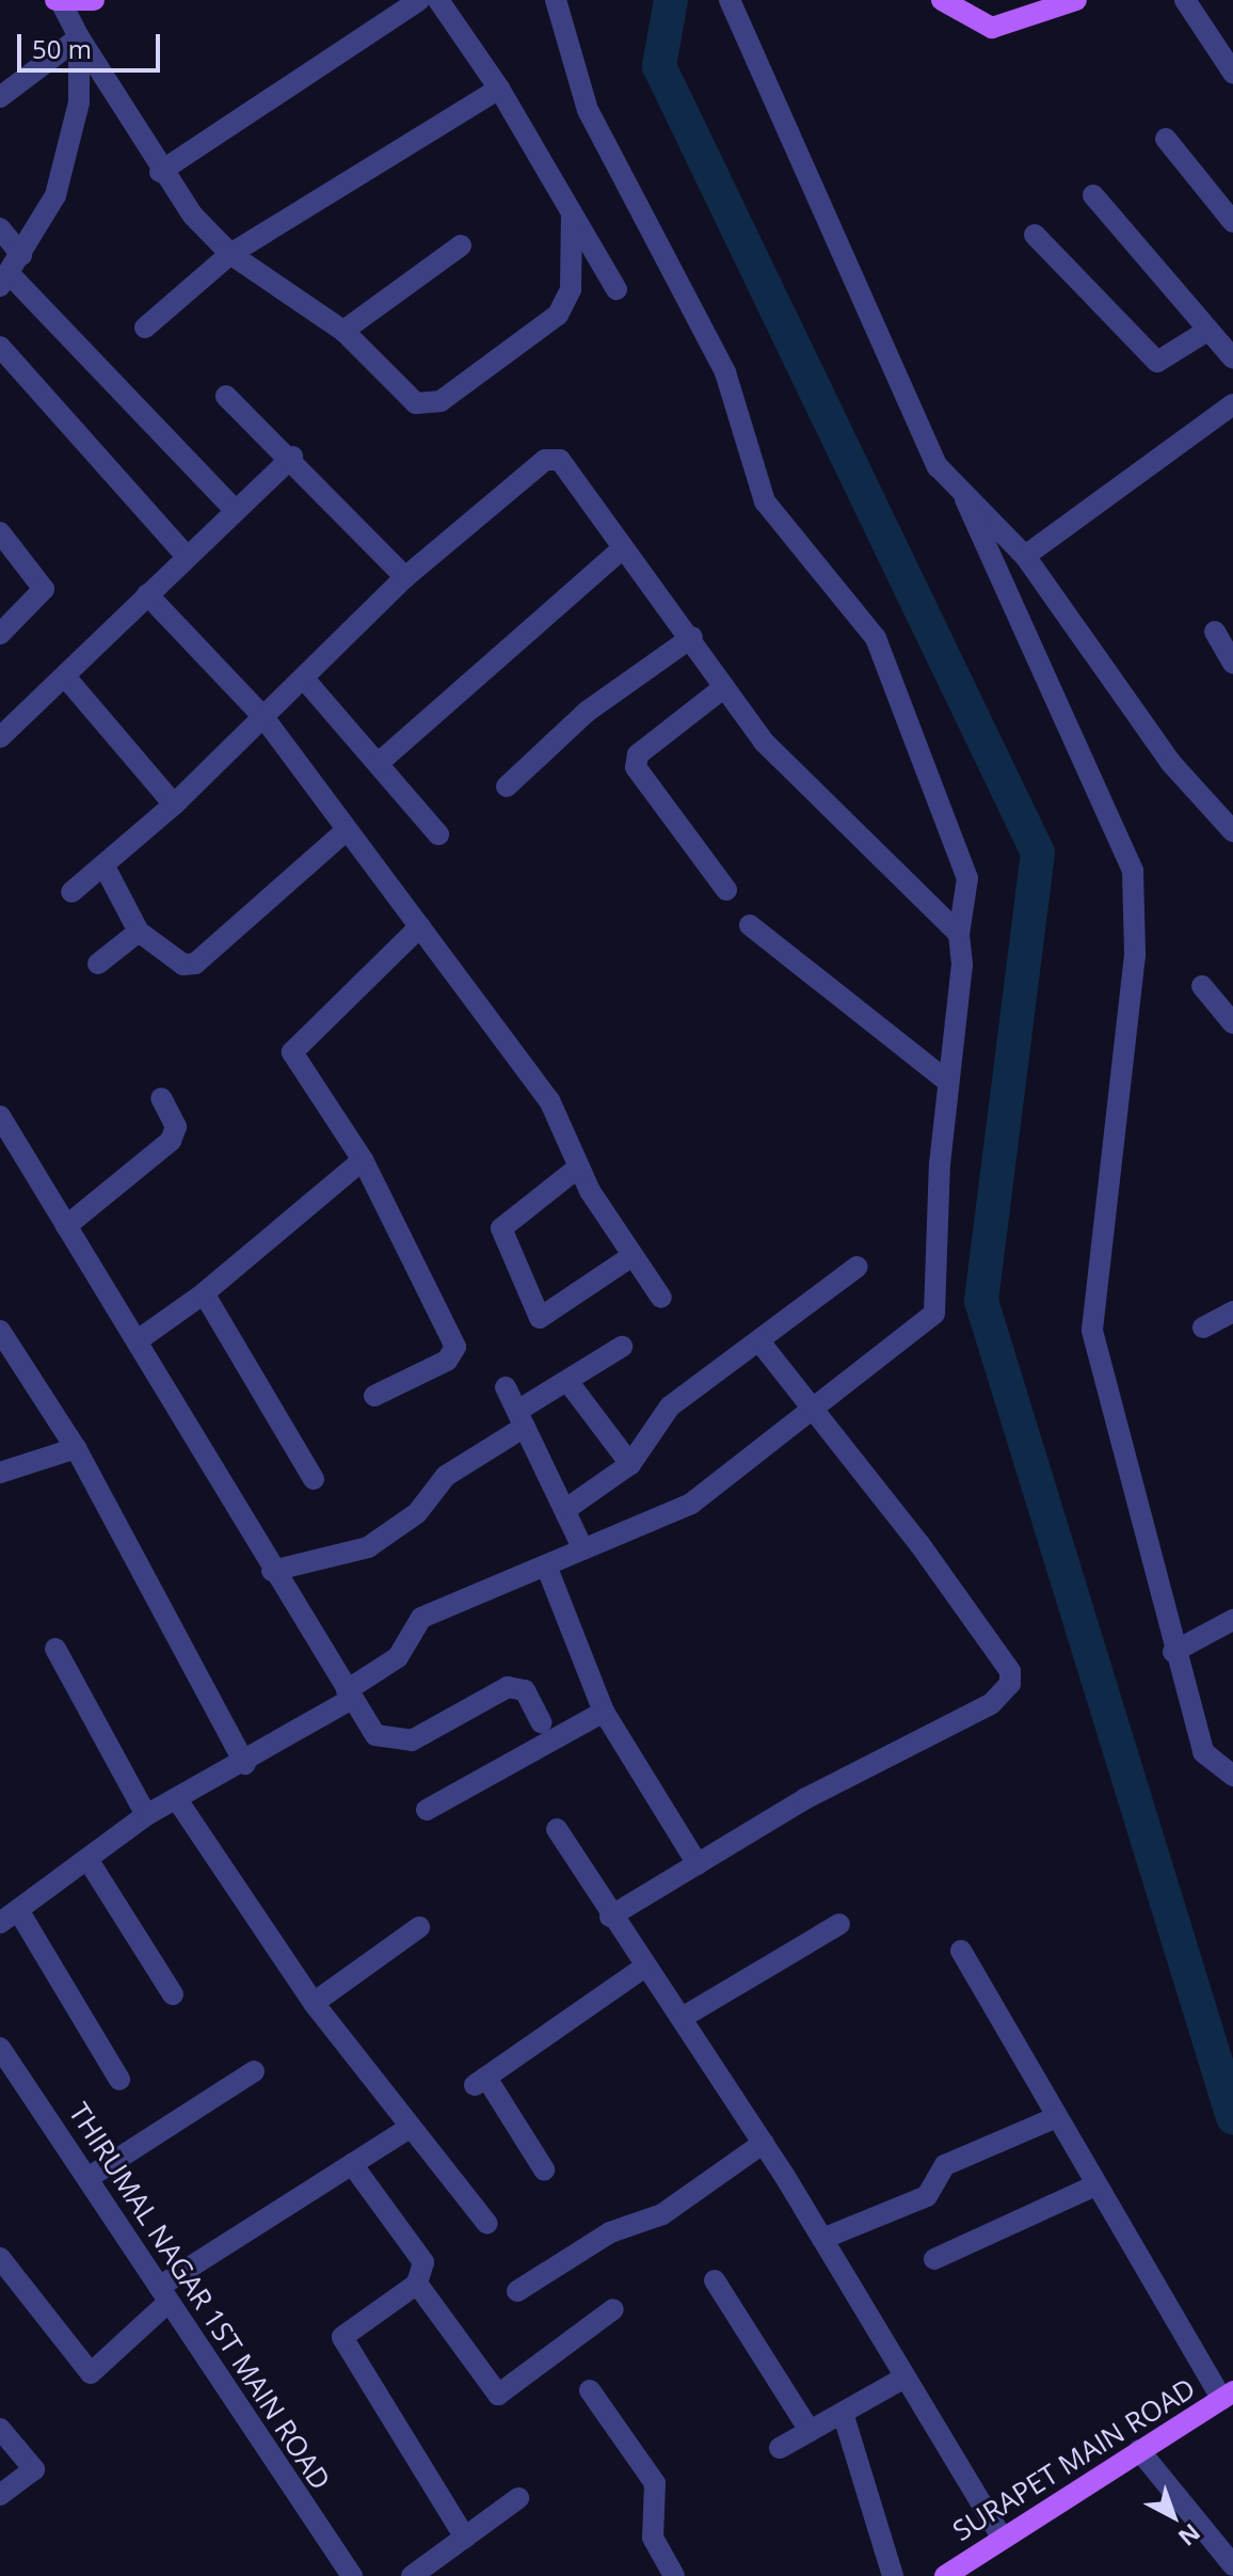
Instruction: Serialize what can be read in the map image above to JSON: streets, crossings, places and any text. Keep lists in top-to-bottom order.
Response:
{
  "streets": {
    "main road": ["SURAPET MAIN ROAD"],
    "street": ["THIRUMAL NAGAR 1ST MAIN ROAD"]
  },
  "scale_bar": "50 m",
  "north": "bottom right"
}
